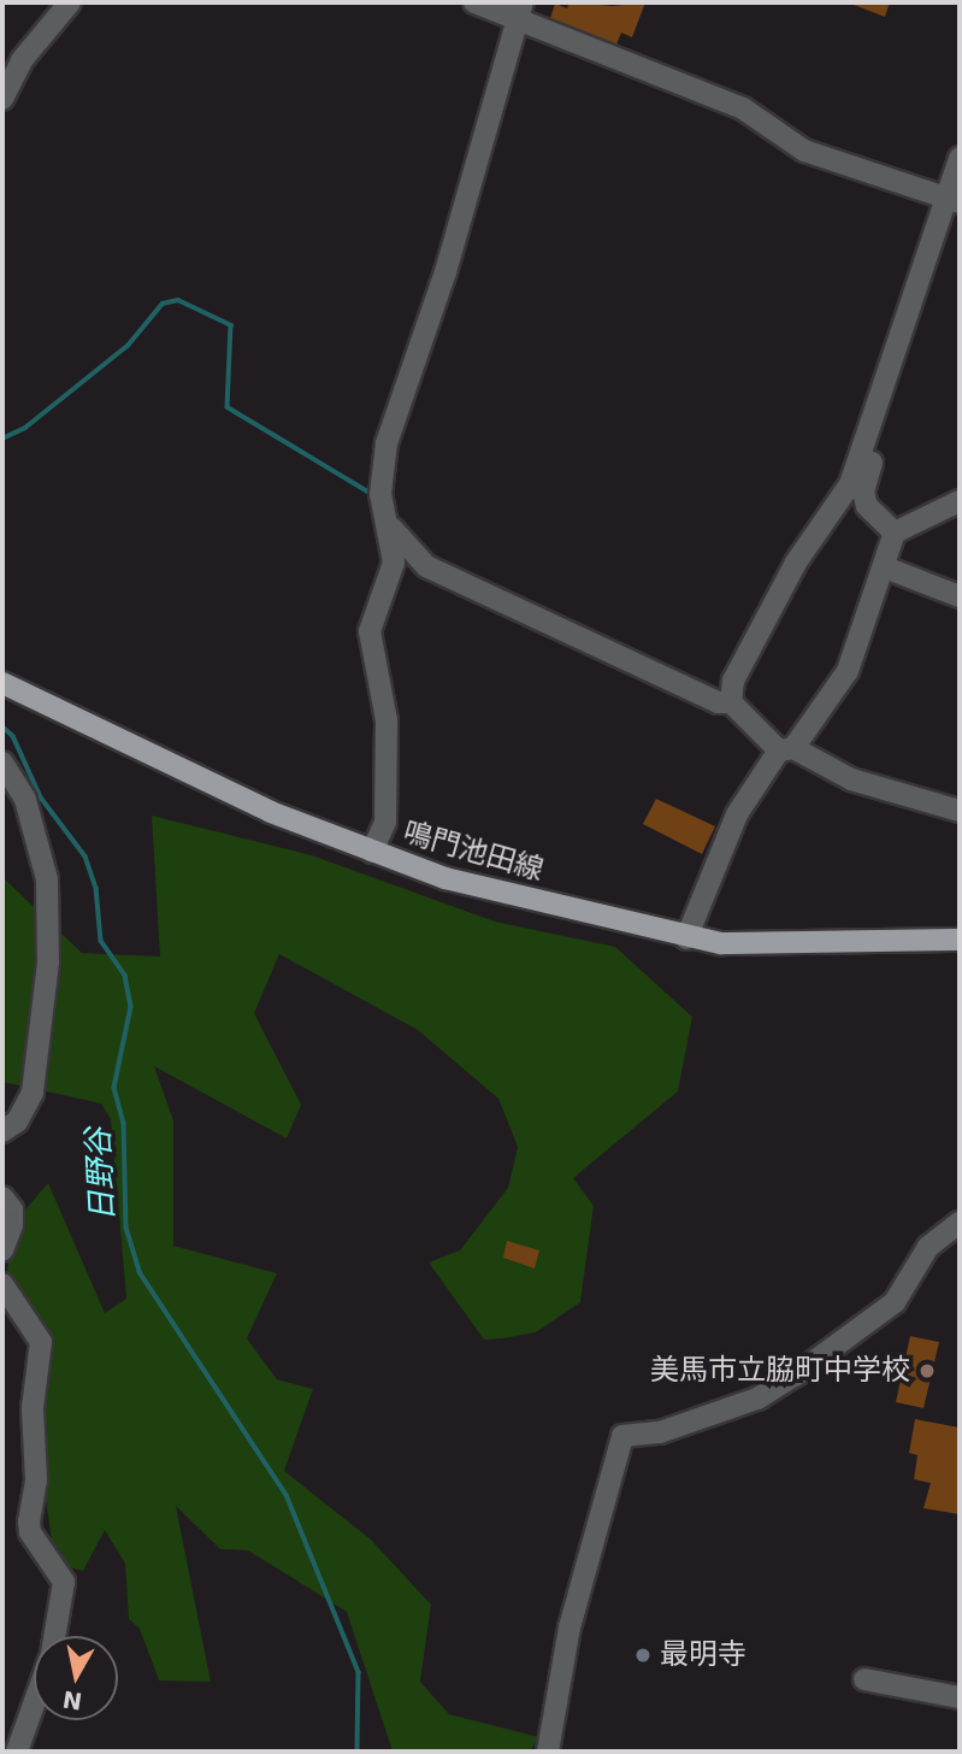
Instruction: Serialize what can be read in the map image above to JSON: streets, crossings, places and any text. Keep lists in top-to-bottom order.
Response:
{
  "streets": {
    "main road": ["鳴門池田線"]
  },
  "water": ["日野谷"],
  "places": ["美馬市立脇町中学校", "最明寺"],
  "north": "bottom"
}
